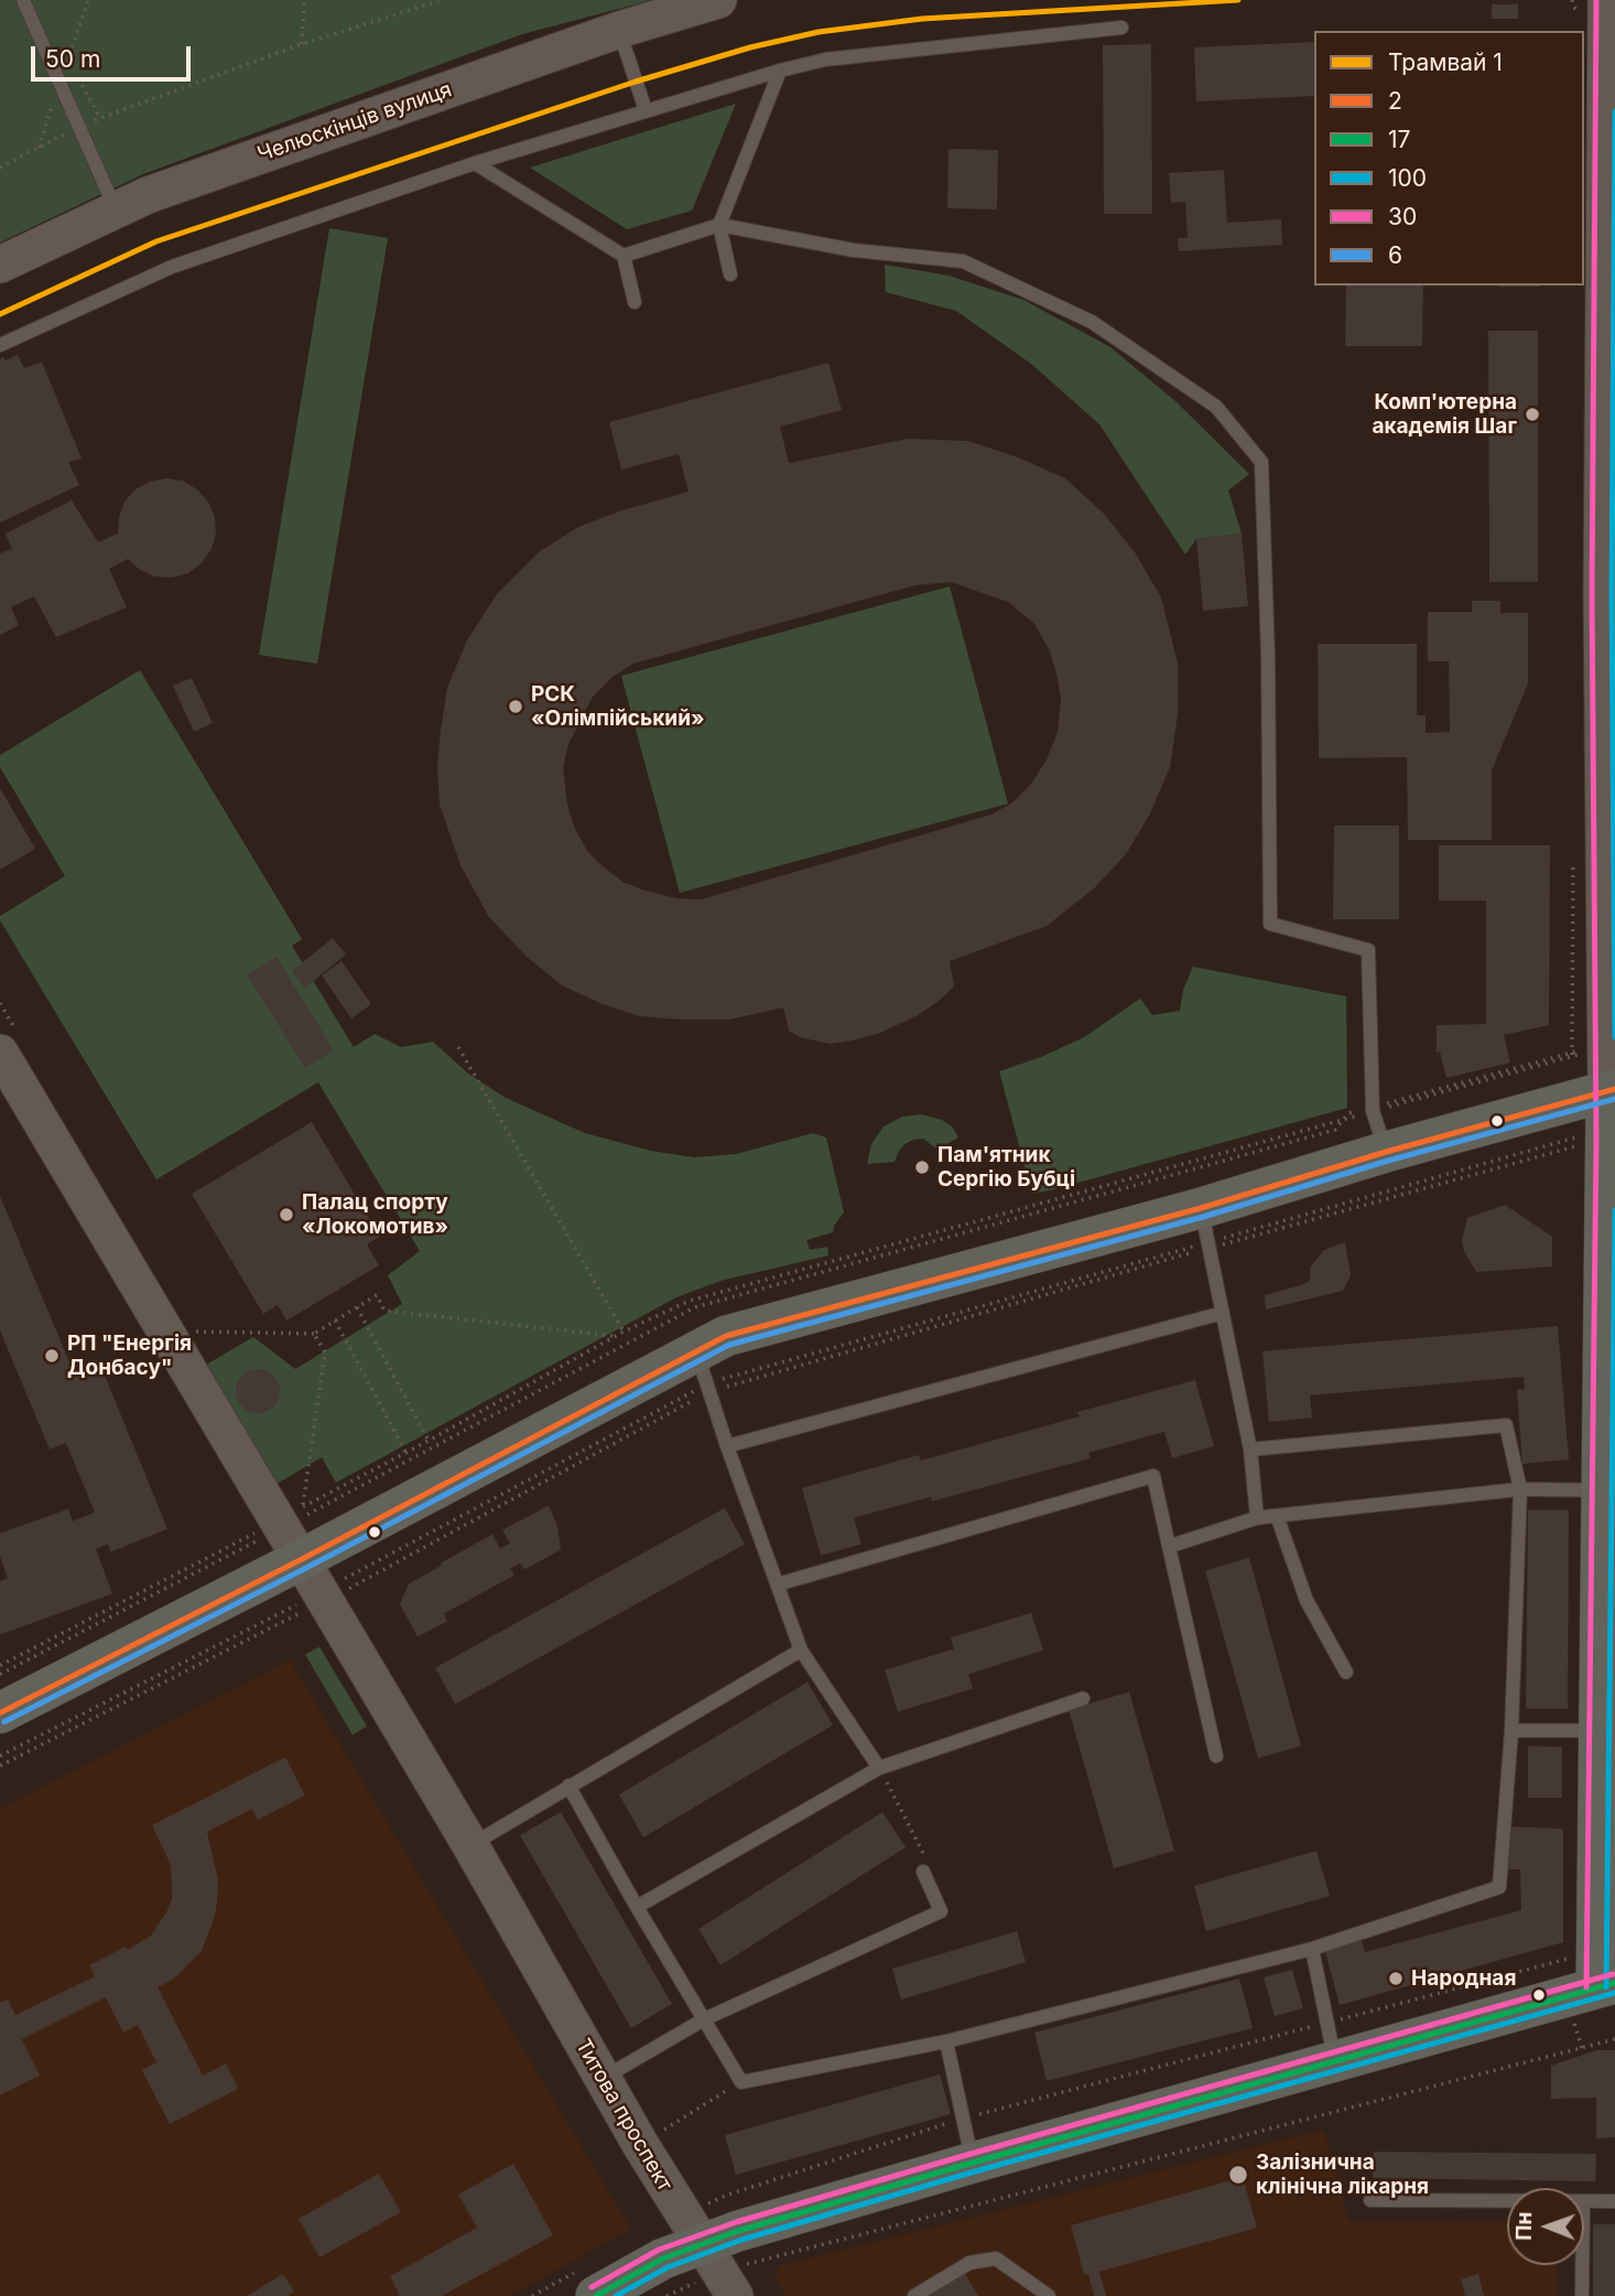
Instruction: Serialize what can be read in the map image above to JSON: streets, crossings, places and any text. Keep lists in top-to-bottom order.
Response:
{
  "streets": {
    "main road": ["Челюскінців вулиця", "Титова проспект"]
  },
  "places": [
    "Комп'ютерна академія Шаг",
    "РСК «Олімпійський»",
    "Пам'ятник Сергію Бубці",
    "Палац спорту «Локомотив»",
    "РП \"Енергія Донбасу\"",
    "Народная",
    "Залізнична клінічна лікарня"
  ],
  "lines": [
    "tram line 1",
    "transit line 30",
    "transit line 100",
    "transit line 2",
    "transit line 6",
    "transit line 17"
  ],
  "legend": [
    "Трамвай 1",
    "2",
    "17",
    "100",
    "30",
    "6"
  ],
  "scale_bar": "50 m",
  "north": "left"
}
